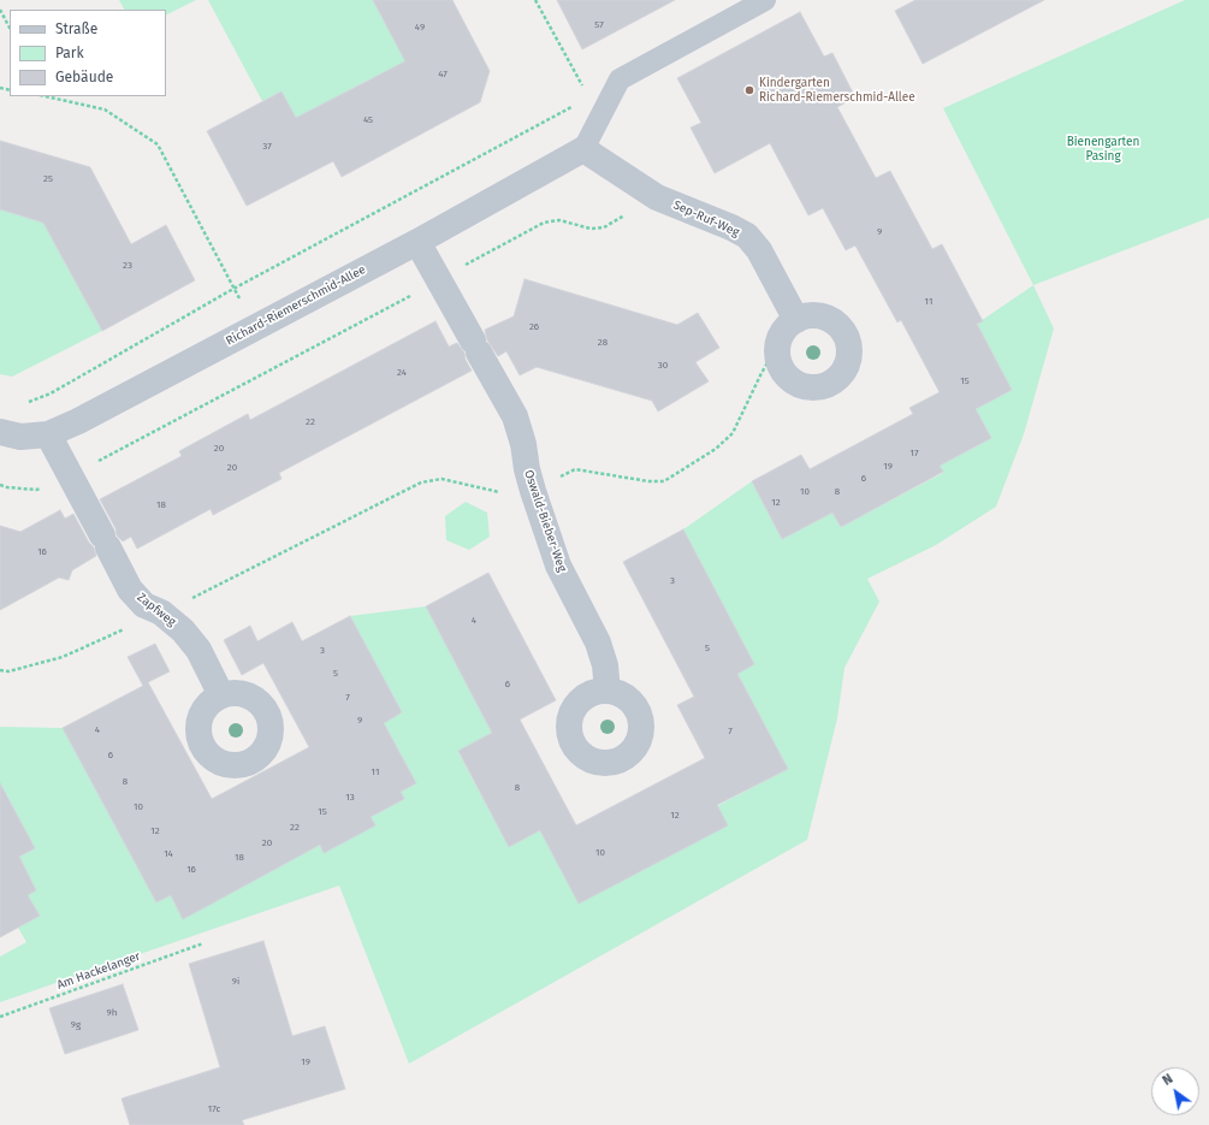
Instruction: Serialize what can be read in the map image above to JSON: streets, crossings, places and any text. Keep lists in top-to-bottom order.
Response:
{
  "streets": {
    "street": [
      "Sep-Ruf-Weg",
      "Richard-Riemerschmid-Allee",
      "Oswald-Bieber-Weg",
      "Zapfweg"
    ],
    "path": ["Am Hackelanger"]
  },
  "crossings": [
    ["Sep-Ruf-Weg", "Richard-Riemerschmid-Allee"],
    ["Richard-Riemerschmid-Allee", "Oswald-Bieber-Weg"],
    ["Richard-Riemerschmid-Allee", "Zapfweg"]
  ],
  "parks": ["Bienengarten Pasing"],
  "places": ["Kindergarten Richard-Riemerschmid-Allee"],
  "house_numbers": [
    "57",
    "49",
    "47",
    "45",
    "37",
    "25",
    "9",
    "23",
    "11",
    "26",
    "28",
    "30",
    "24",
    "15",
    "22",
    "20",
    "17",
    "19",
    "20",
    "6",
    "10",
    "8",
    "12",
    "18",
    "16",
    "3",
    "4",
    "5",
    "3",
    "5",
    "6",
    "7",
    "9",
    "4",
    "7",
    "6",
    "11",
    "8",
    "8",
    "13",
    "10",
    "15",
    "12",
    "22",
    "12",
    "20",
    "10",
    "14",
    "18",
    "16",
    "9i",
    "9h",
    "9g",
    "19",
    "17c"
  ],
  "legend": ["Straße", "Park", "Gebäude"],
  "north": "top left"
}
